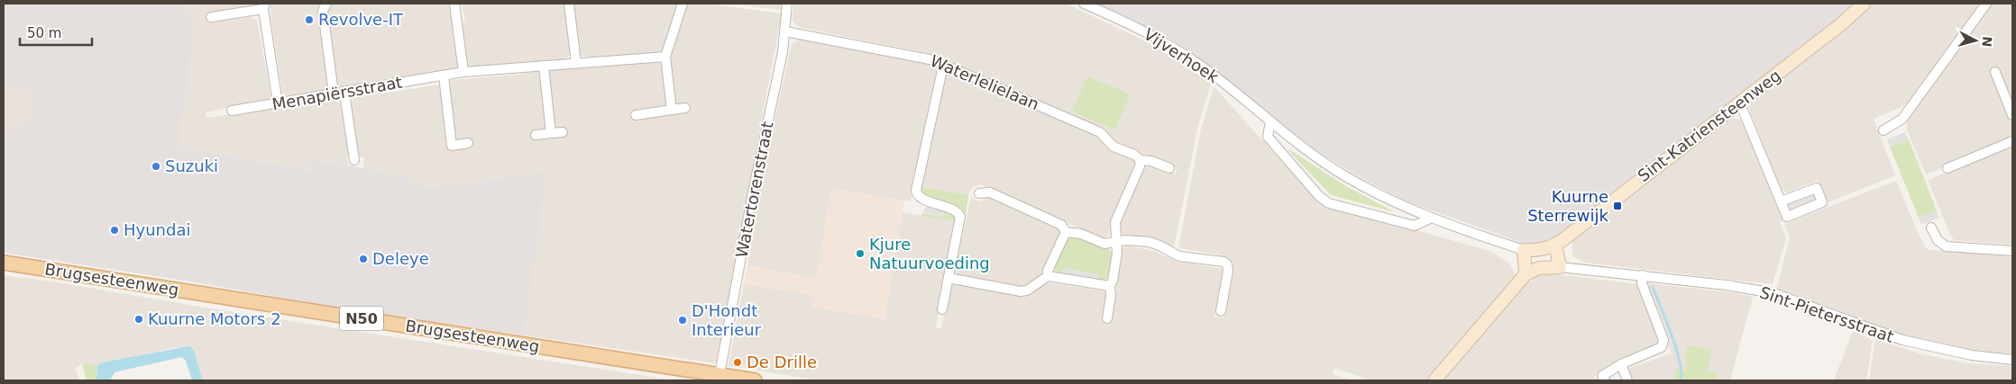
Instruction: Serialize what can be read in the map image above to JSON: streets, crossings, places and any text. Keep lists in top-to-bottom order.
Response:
{
  "streets": {
    "main road": ["Brugsesteenweg", "N50"],
    "street": [
      "Vijverhoek",
      "Waterlelielaan",
      "Menapiërsstraat",
      "Sint-Katriensteenweg",
      "Watertorenstraat",
      "Sint-Pietersstraat"
    ]
  },
  "crossings": [
    ["Vijverhoek", "Sint-Katriensteenweg"],
    ["Waterlelielaan", "Watertorenstraat"],
    ["Watertorenstraat", "Brugsesteenweg"]
  ],
  "places": {
    "other": [
      "Revolve-IT",
      "Suzuki",
      "Hyundai",
      "Kjure Natuurvoeding",
      "Deleye",
      "Kuurne Motors 2",
      "D'Hondt Interieur",
      "De Drille"
    ],
    "transit": ["Kuurne Sterrewijk"]
  },
  "scale_bar": "50 m",
  "north": "right"
}
